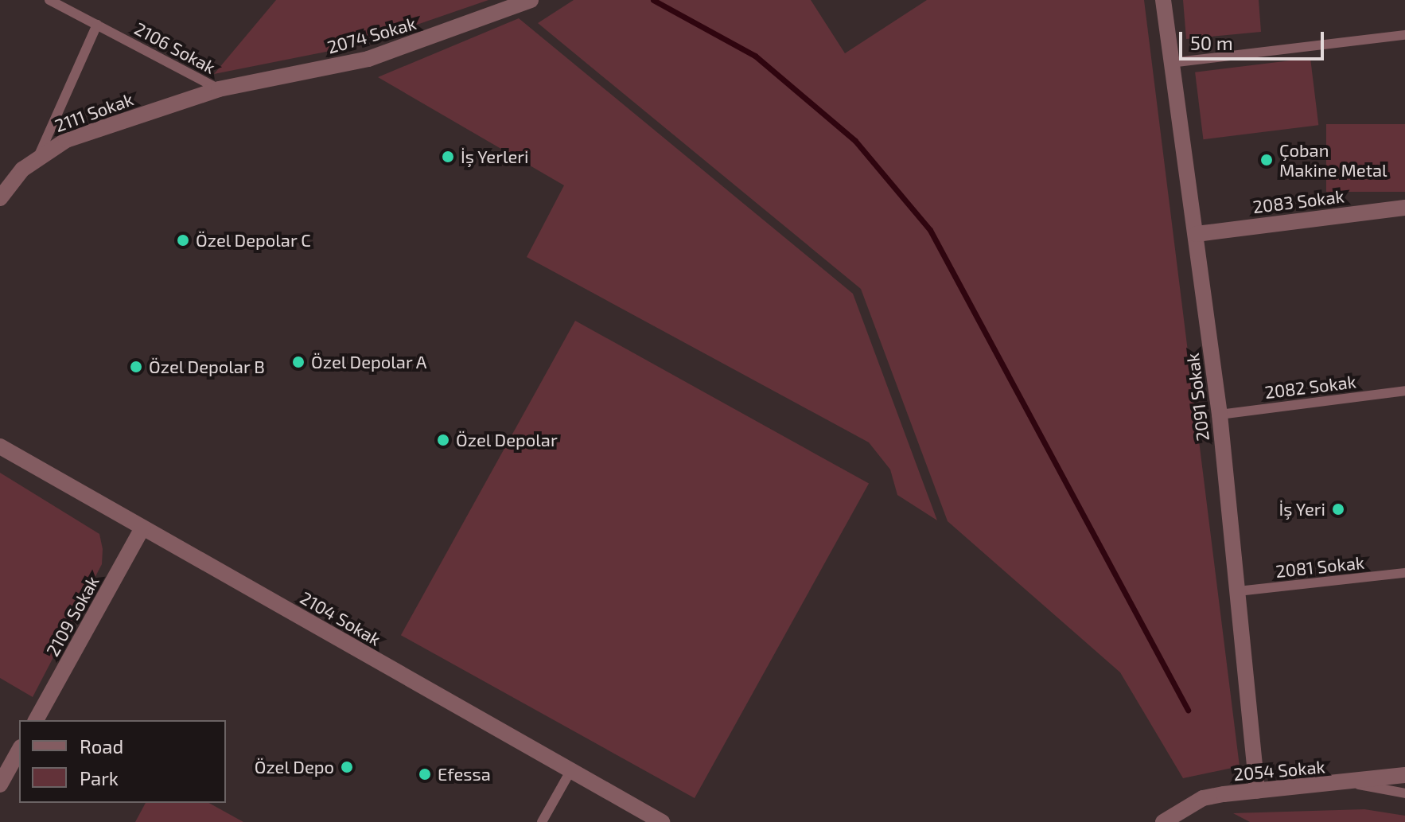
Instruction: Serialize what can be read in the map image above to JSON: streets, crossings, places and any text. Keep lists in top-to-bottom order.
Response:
{
  "streets": {
    "street": [
      "2074 Sokak",
      "2111 Sokak",
      "2083 Sokak",
      "2091 Sokak",
      "2109 Sokak",
      "2104 Sokak",
      "2054 Sokak"
    ],
    "lane": ["2106 Sokak", "2082 Sokak", "2081 Sokak"]
  },
  "crossings": [
    ["2074 Sokak", "2106 Sokak"],
    ["2074 Sokak", "2111 Sokak"],
    ["2106 Sokak", "2111 Sokak"],
    ["2083 Sokak", "2091 Sokak"],
    ["2082 Sokak", "2091 Sokak"],
    ["2091 Sokak", "2081 Sokak"],
    ["2091 Sokak", "2054 Sokak"],
    ["2109 Sokak", "2104 Sokak"]
  ],
  "places": [
    "İş Yerleri",
    "Çoban Makine Metal",
    "Özel Depolar C",
    "Özel Depolar A",
    "Özel Depolar B",
    "Özel Depolar",
    "İş Yeri",
    "Özel Depo",
    "Efessa"
  ],
  "legend": ["Road", "Park"],
  "scale_bar": "50 m"
}
